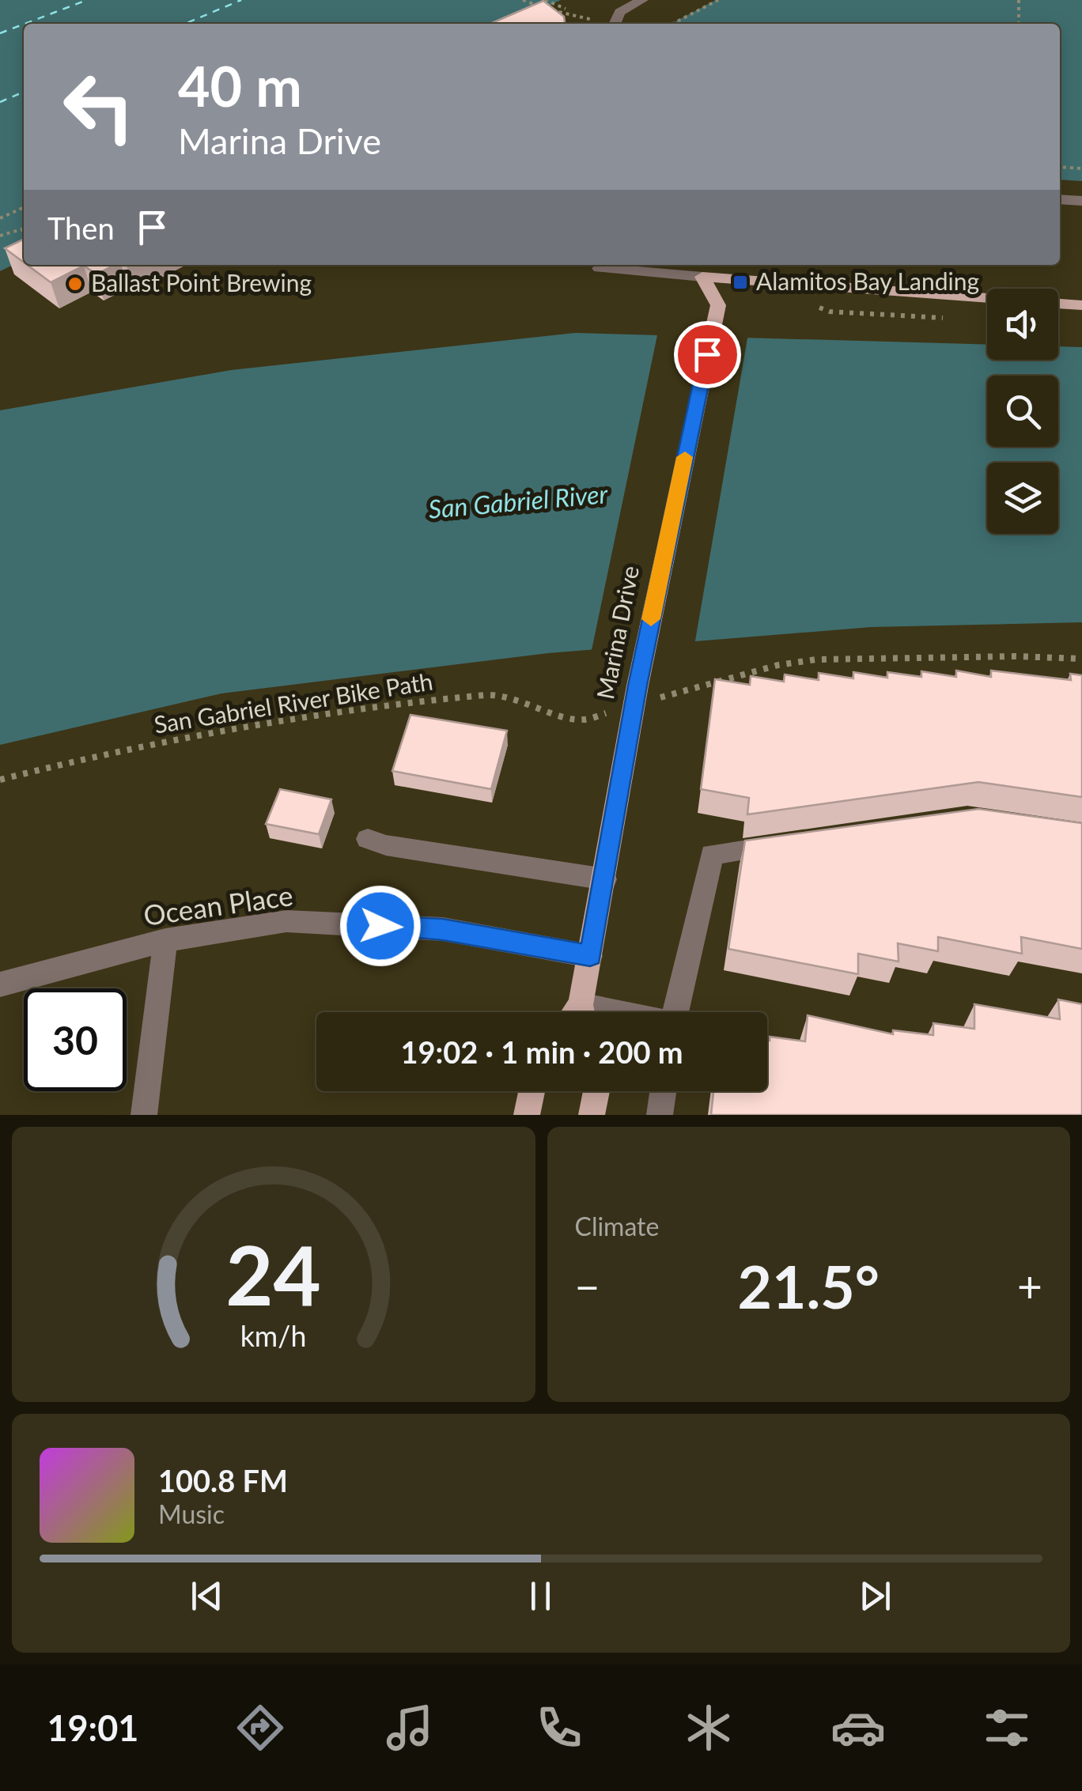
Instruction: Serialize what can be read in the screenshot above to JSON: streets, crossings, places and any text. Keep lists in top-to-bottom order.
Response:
{
  "streets": {
    "main road": ["Marina Drive"],
    "street": ["Ocean Place"],
    "path": ["San Gabriel River Bike Path"]
  },
  "crossings": [
    ["Marina Drive", "Ocean Place"]
  ],
  "water": ["San Gabriel River"],
  "places": {
    "transit": ["Alamitos Bay Landing"],
    "other": ["Ballast Point Brewing"]
  },
  "page": {
    "turn": ["40 m", "Marina Drive"],
    "then": "Then",
    "limit": "30",
    "trip": "19:02 · 1 min · 200 m",
    "tile": "Climate",
    "heat": ["−", "21.5°", "+"],
    "song": ["100.8 FM", "Music"],
    "tabs": "19:01",
    "gauge": ["24", "km/h"]
  }
}
